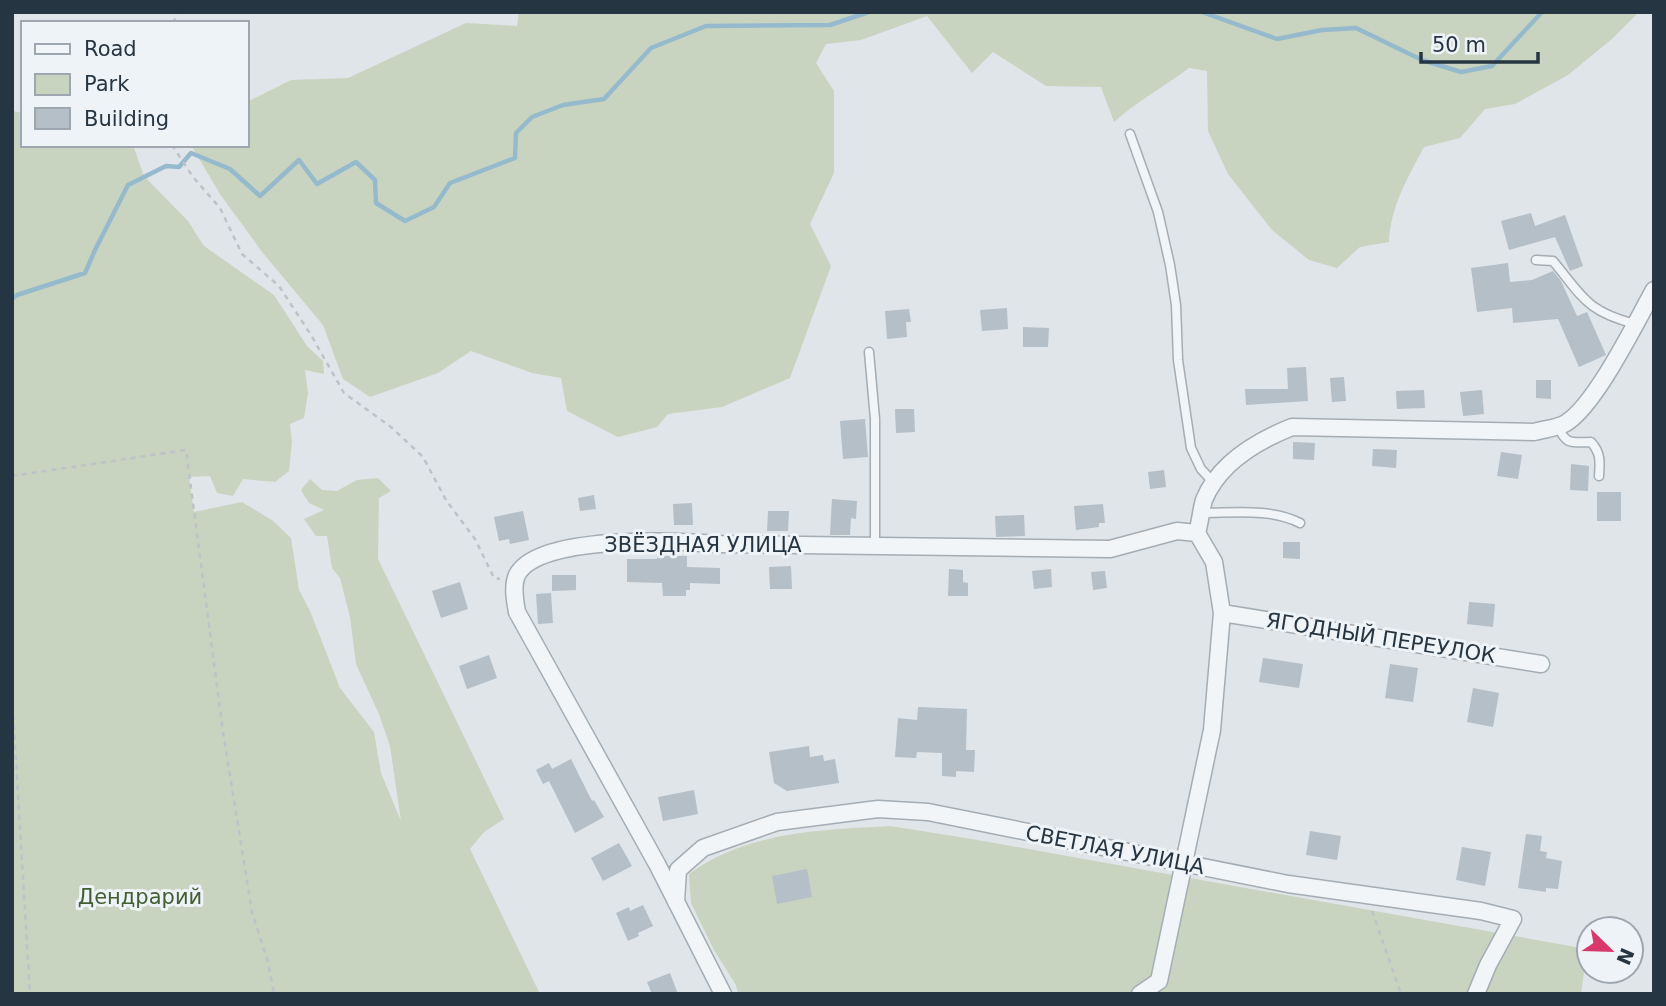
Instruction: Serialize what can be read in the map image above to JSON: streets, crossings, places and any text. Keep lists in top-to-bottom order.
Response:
{
  "streets": {
    "street": ["ЗВЁЗДНАЯ УЛИЦА", "ЯГОДНЫЙ ПЕРЕУЛОК", "СВЕТЛАЯ УЛИЦА"]
  },
  "parks": ["Дендрарий"],
  "legend": ["Road", "Park", "Building"],
  "scale_bar": "50 m",
  "north": "bottom right"
}
